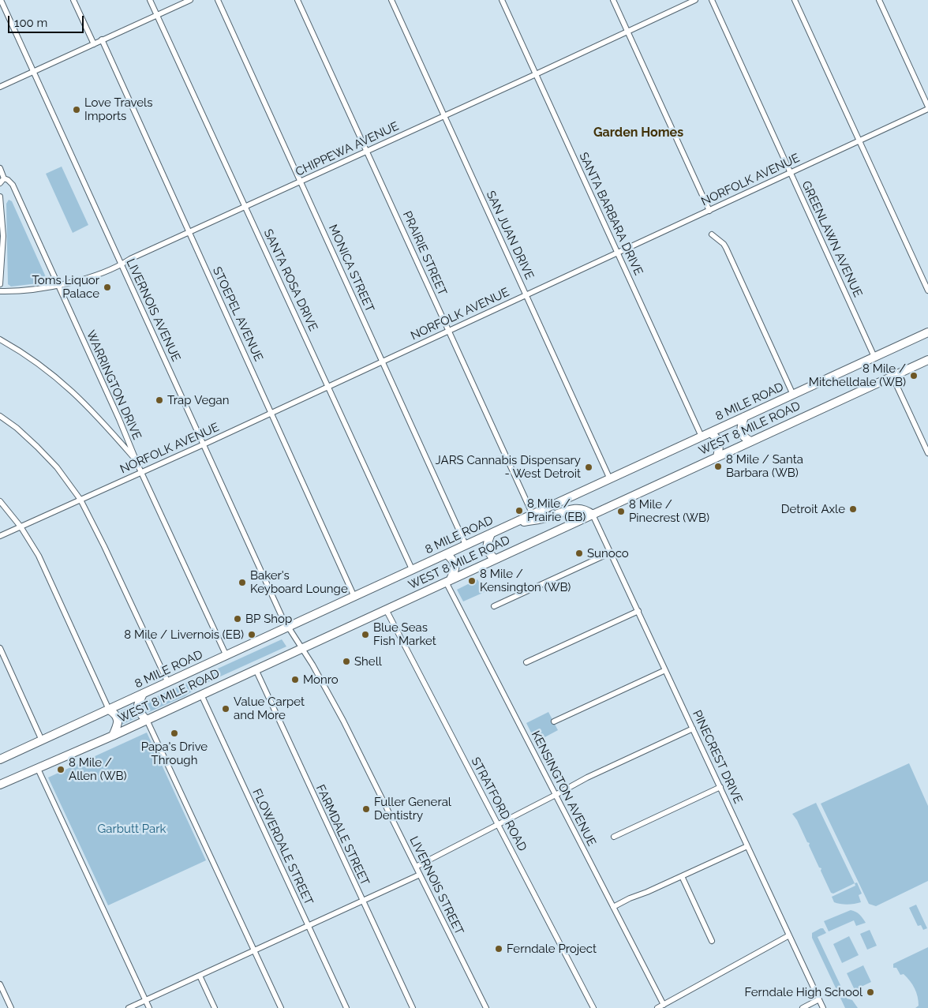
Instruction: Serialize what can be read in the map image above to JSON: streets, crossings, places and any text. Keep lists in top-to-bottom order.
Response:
{
  "streets": {
    "highway": ["8 MILE ROAD", "WEST 8 MILE ROAD"],
    "street": [
      "CHIPPEWA AVENUE",
      "NORFOLK AVENUE",
      "SANTA BARBARA DRIVE",
      "SAN JUAN DRIVE",
      "GREENLAWN AVENUE",
      "PRAIRIE STREET",
      "MONICA STREET",
      "SANTA ROSA DRIVE",
      "LIVERNOIS AVENUE",
      "STOEPEL AVENUE",
      "WARRINGTON DRIVE",
      "PINECREST DRIVE",
      "KENSINGTON AVENUE",
      "STRATFORD ROAD",
      "FARMDALE STREET",
      "FLOWERDALE STREET",
      "LIVERNOIS STREET"
    ]
  },
  "crossings": [
    ["CHIPPEWA AVENUE", "SANTA BARBARA DRIVE"],
    ["CHIPPEWA AVENUE", "SAN JUAN DRIVE"],
    ["CHIPPEWA AVENUE", "PRAIRIE STREET"],
    ["CHIPPEWA AVENUE", "MONICA STREET"],
    ["CHIPPEWA AVENUE", "SANTA ROSA DRIVE"],
    ["CHIPPEWA AVENUE", "LIVERNOIS AVENUE"],
    ["CHIPPEWA AVENUE", "STOEPEL AVENUE"],
    ["CHIPPEWA AVENUE", "WARRINGTON DRIVE"],
    ["NORFOLK AVENUE", "SANTA BARBARA DRIVE"],
    ["NORFOLK AVENUE", "SAN JUAN DRIVE"],
    ["NORFOLK AVENUE", "GREENLAWN AVENUE"],
    ["NORFOLK AVENUE", "PRAIRIE STREET"],
    ["NORFOLK AVENUE", "MONICA STREET"],
    ["NORFOLK AVENUE", "SANTA ROSA DRIVE"],
    ["NORFOLK AVENUE", "LIVERNOIS AVENUE"],
    ["NORFOLK AVENUE", "STOEPEL AVENUE"],
    ["NORFOLK AVENUE", "WARRINGTON DRIVE"],
    ["SANTA BARBARA DRIVE", "8 MILE ROAD"],
    ["SAN JUAN DRIVE", "8 MILE ROAD"],
    ["GREENLAWN AVENUE", "8 MILE ROAD"],
    ["PRAIRIE STREET", "8 MILE ROAD"],
    ["MONICA STREET", "8 MILE ROAD"],
    ["SANTA ROSA DRIVE", "8 MILE ROAD"],
    ["LIVERNOIS AVENUE", "8 MILE ROAD"],
    ["LIVERNOIS AVENUE", "LIVERNOIS STREET"],
    ["STOEPEL AVENUE", "8 MILE ROAD"],
    ["WARRINGTON DRIVE", "8 MILE ROAD"],
    ["8 MILE ROAD", "LIVERNOIS STREET"],
    ["WEST 8 MILE ROAD", "PINECREST DRIVE"],
    ["WEST 8 MILE ROAD", "KENSINGTON AVENUE"],
    ["WEST 8 MILE ROAD", "STRATFORD ROAD"],
    ["WEST 8 MILE ROAD", "FARMDALE STREET"],
    ["WEST 8 MILE ROAD", "FLOWERDALE STREET"],
    ["WEST 8 MILE ROAD", "LIVERNOIS STREET"]
  ],
  "districts": ["Garden Homes"],
  "parks": ["Garbutt Park"],
  "places": [
    "Love Travels Imports",
    "Toms Liquor Palace",
    "8 Mile / Mitchelldale (WB)",
    "Trap Vegan",
    "8 Mile / Santa Barbara (WB)",
    "JARS Cannabis Dispensary - West Detroit",
    "Detroit Axle",
    "8 Mile / Prairie (EB)",
    "8 Mile / Pinecrest (WB)",
    "Sunoco",
    "8 Mile / Kensington (WB)",
    "Baker's Keyboard Lounge",
    "BP Shop",
    "8 Mile / Livernois (EB)",
    "Blue Seas Fish Market",
    "Shell",
    "Monro",
    "Value Carpet and More",
    "Papa's Drive Through",
    "8 Mile / Allen (WB)",
    "Fuller General Dentistry",
    "Ferndale Project",
    "Ferndale High School"
  ],
  "scale_bar": "100 m"
}
